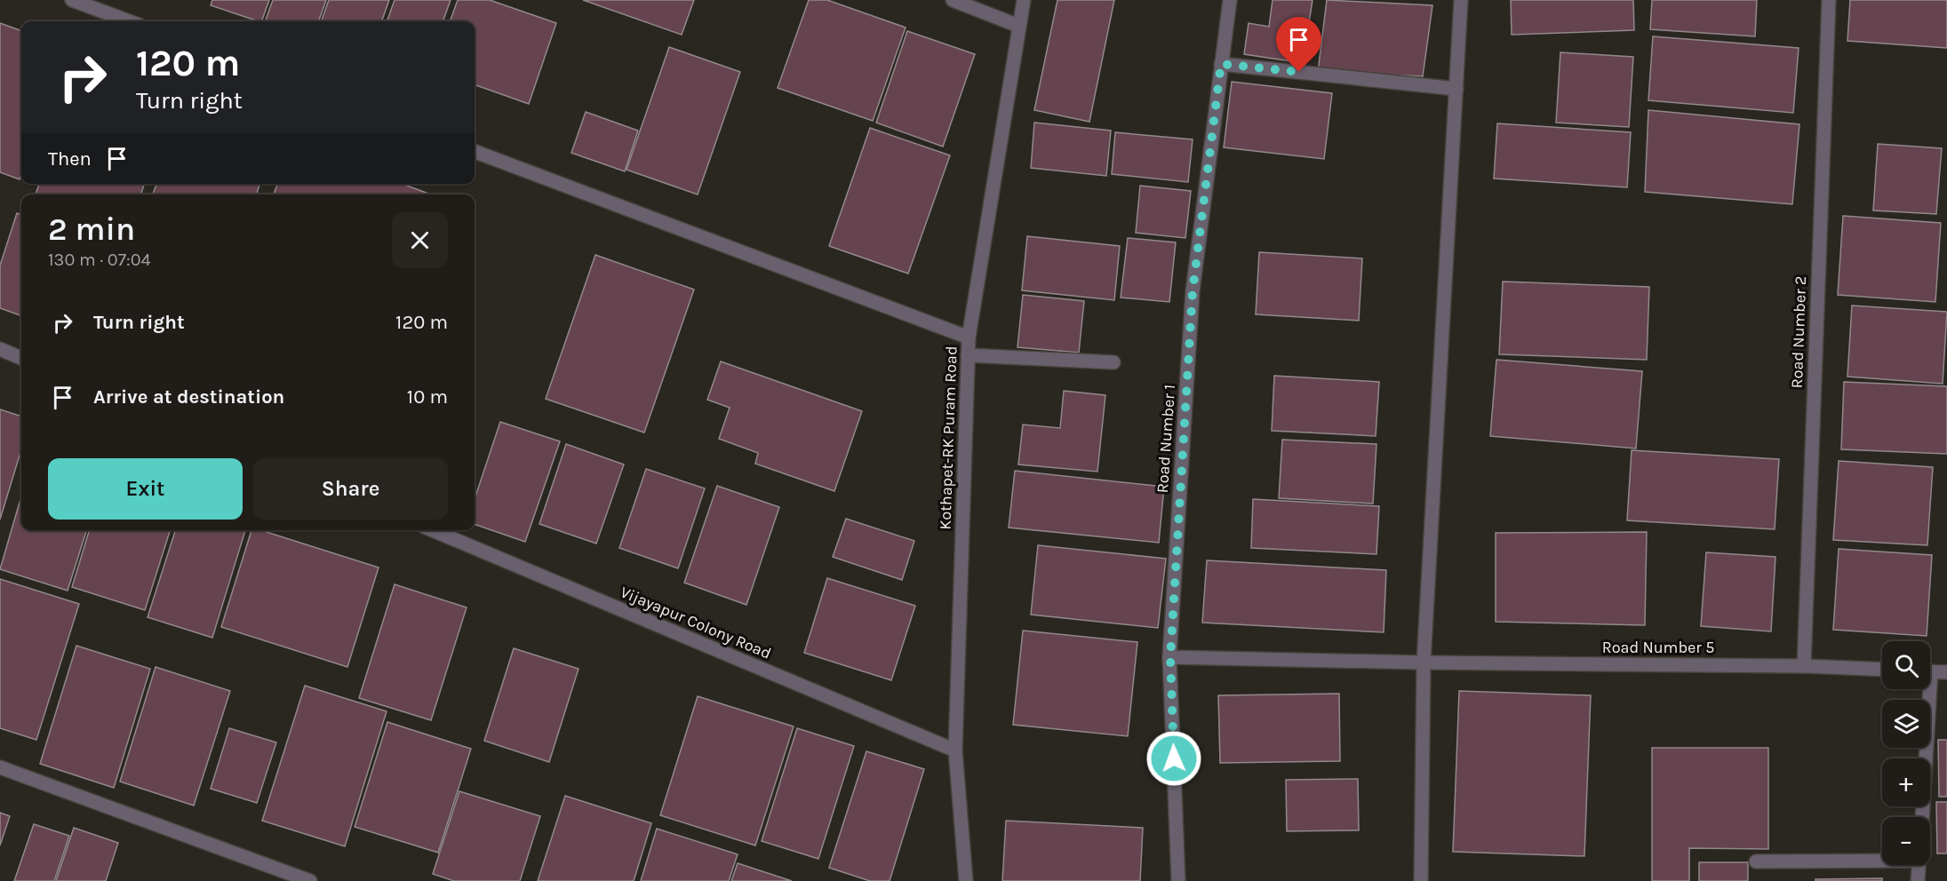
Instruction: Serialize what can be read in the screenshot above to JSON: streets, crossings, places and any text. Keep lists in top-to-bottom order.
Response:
{
  "streets": {
    "street": [
      "Road Number 2",
      "Kothapet-RK Puram Road",
      "Road Number 1",
      "Vijayapur Colony Road",
      "Road Number 5"
    ]
  },
  "crossings": [
    ["Road Number 2", "Road Number 5"],
    ["Kothapet-RK Puram Road", "Vijayapur Colony Road"],
    ["Road Number 1", "Road Number 5"]
  ],
  "page": {
    "turn": ["120 m", "Turn right"],
    "then": "Then",
    "heading": ["2 min", "130 m · 07:04"],
    "list": [
      {
        "name": "Turn right",
        "value": "120 m"
      },
      {
        "name": "Arrive at destination",
        "value": "10 m"
      }
    ],
    "buttons": ["Exit", "Share"],
    "map_buttons": ["+", "−"]
  }
}
